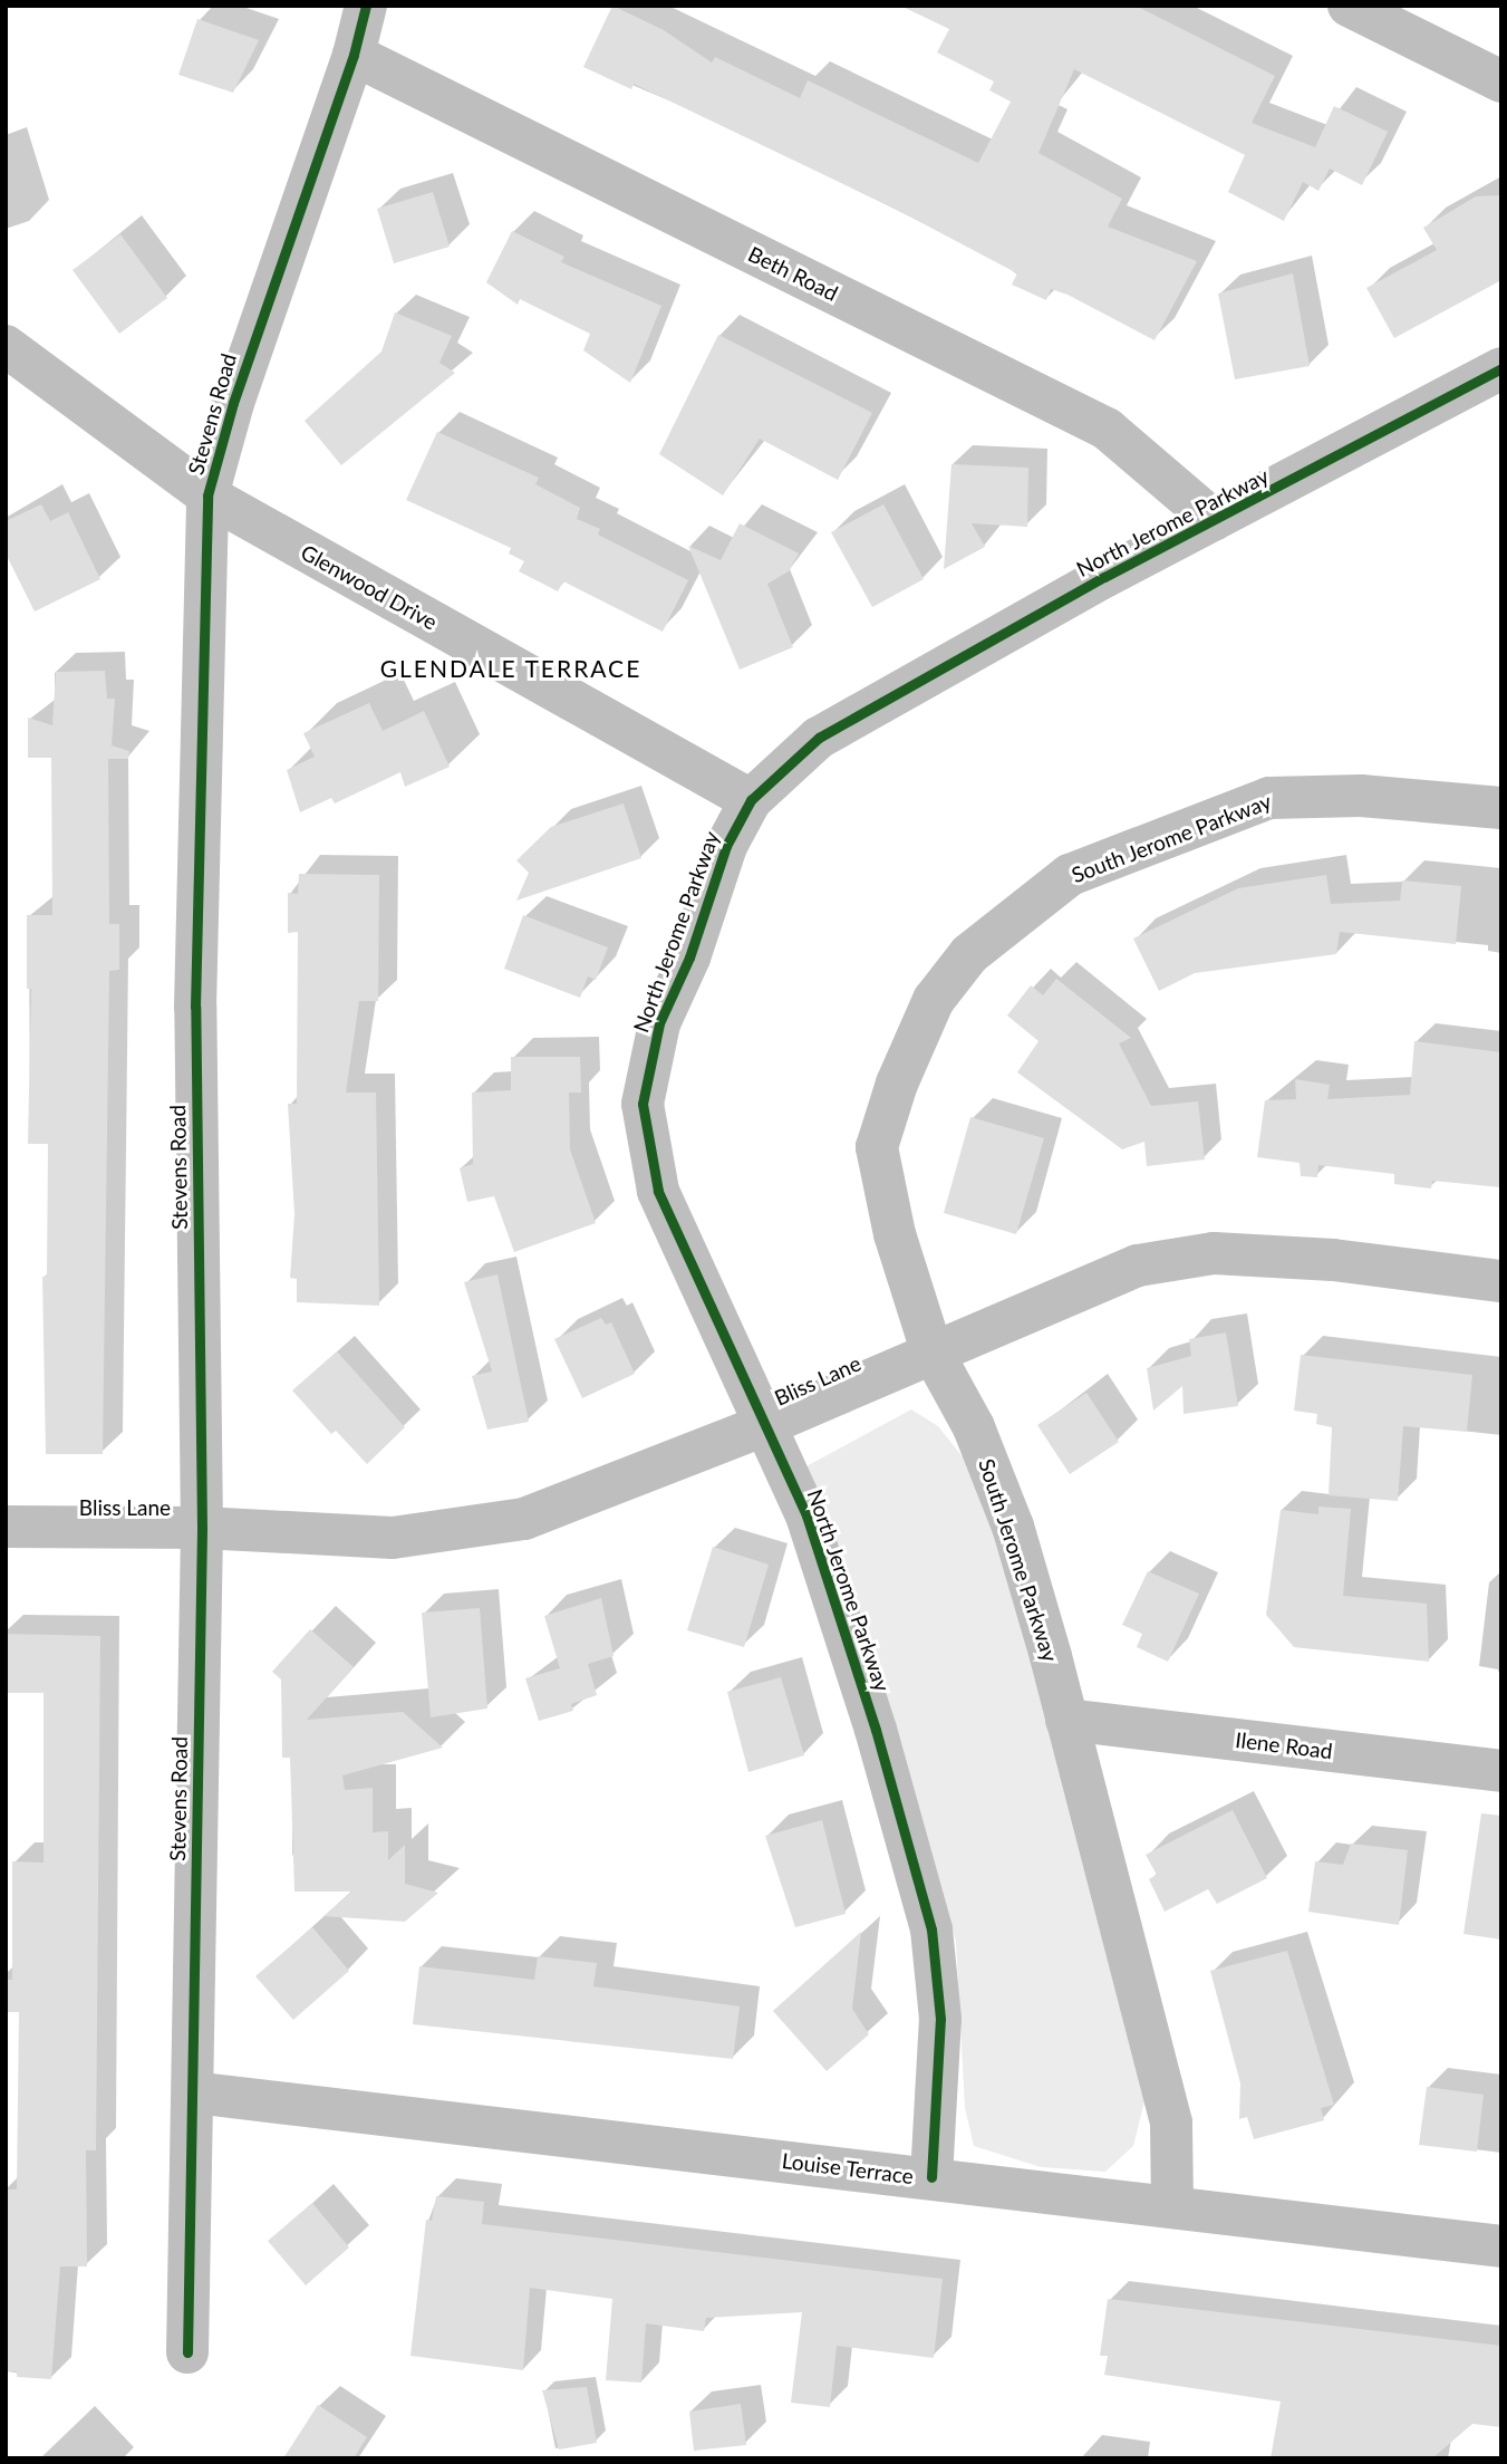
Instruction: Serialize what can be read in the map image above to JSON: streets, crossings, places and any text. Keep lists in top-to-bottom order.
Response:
{
  "streets": {
    "street": [
      "Beth Road",
      "Stevens Road",
      "North Jerome Parkway",
      "Glenwood Drive",
      "South Jerome Parkway",
      "Bliss Lane",
      "Ilene Road",
      "Louise Terrace"
    ]
  },
  "crossings": [
    ["Beth Road", "Stevens Road"],
    ["Beth Road", "North Jerome Parkway"],
    ["Stevens Road", "Glenwood Drive"],
    ["Stevens Road", "Bliss Lane"],
    ["Stevens Road", "Louise Terrace"],
    ["North Jerome Parkway", "Glenwood Drive"],
    ["North Jerome Parkway", "Bliss Lane"],
    ["North Jerome Parkway", "Louise Terrace"],
    ["South Jerome Parkway", "Bliss Lane"],
    ["South Jerome Parkway", "Ilene Road"],
    ["South Jerome Parkway", "Louise Terrace"]
  ],
  "districts": ["GLENDALE TERRACE"]
}
